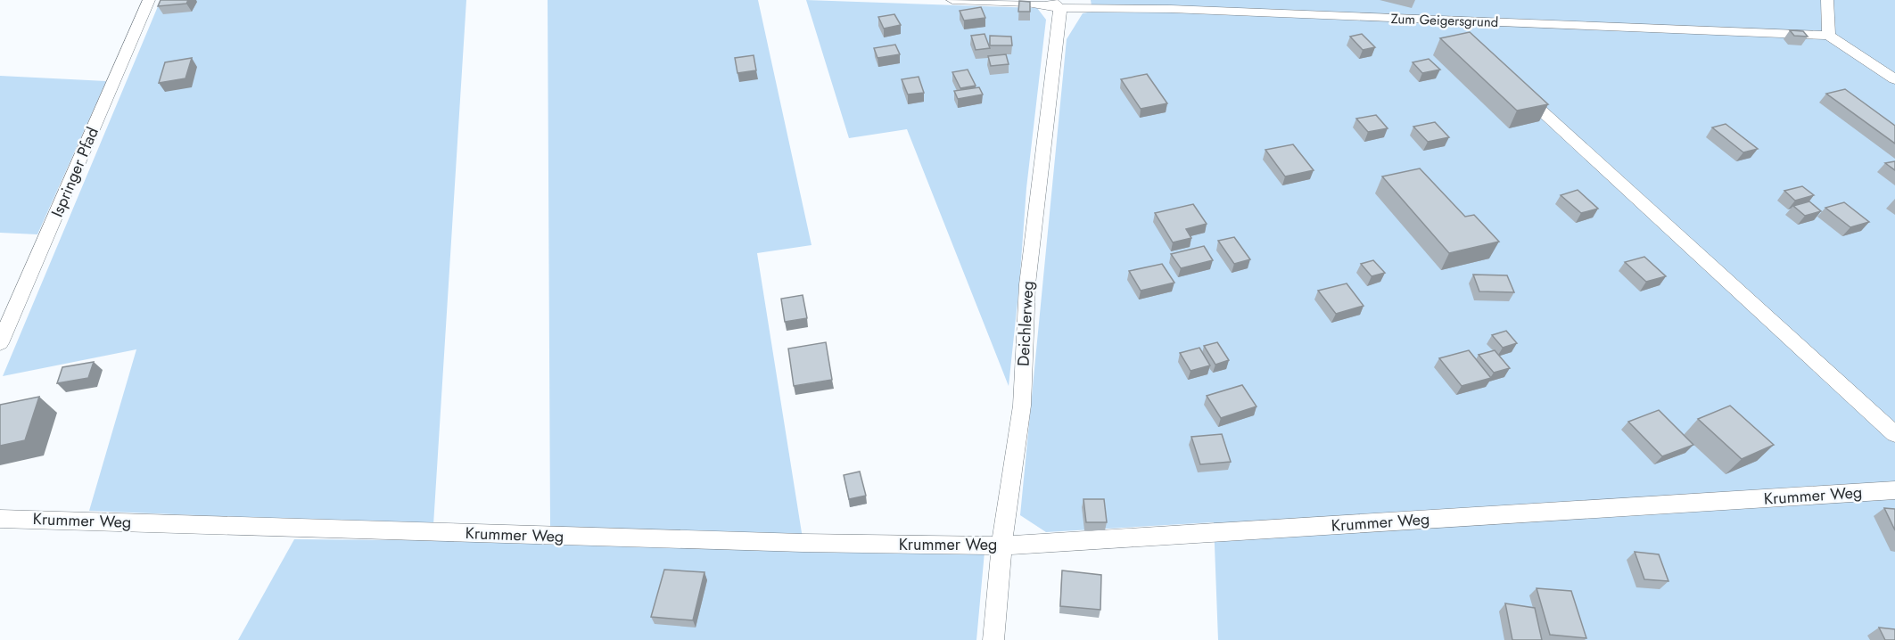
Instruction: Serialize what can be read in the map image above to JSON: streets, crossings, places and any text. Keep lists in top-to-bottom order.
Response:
{
  "streets": {
    "lane": [
      "Zum Geigersgrund",
      "Ispringer Pfad",
      "Deichlerweg",
      "Krummer Weg"
    ]
  },
  "crossings": [
    ["Zum Geigersgrund", "Deichlerweg"],
    ["Deichlerweg", "Krummer Weg"]
  ]
}
